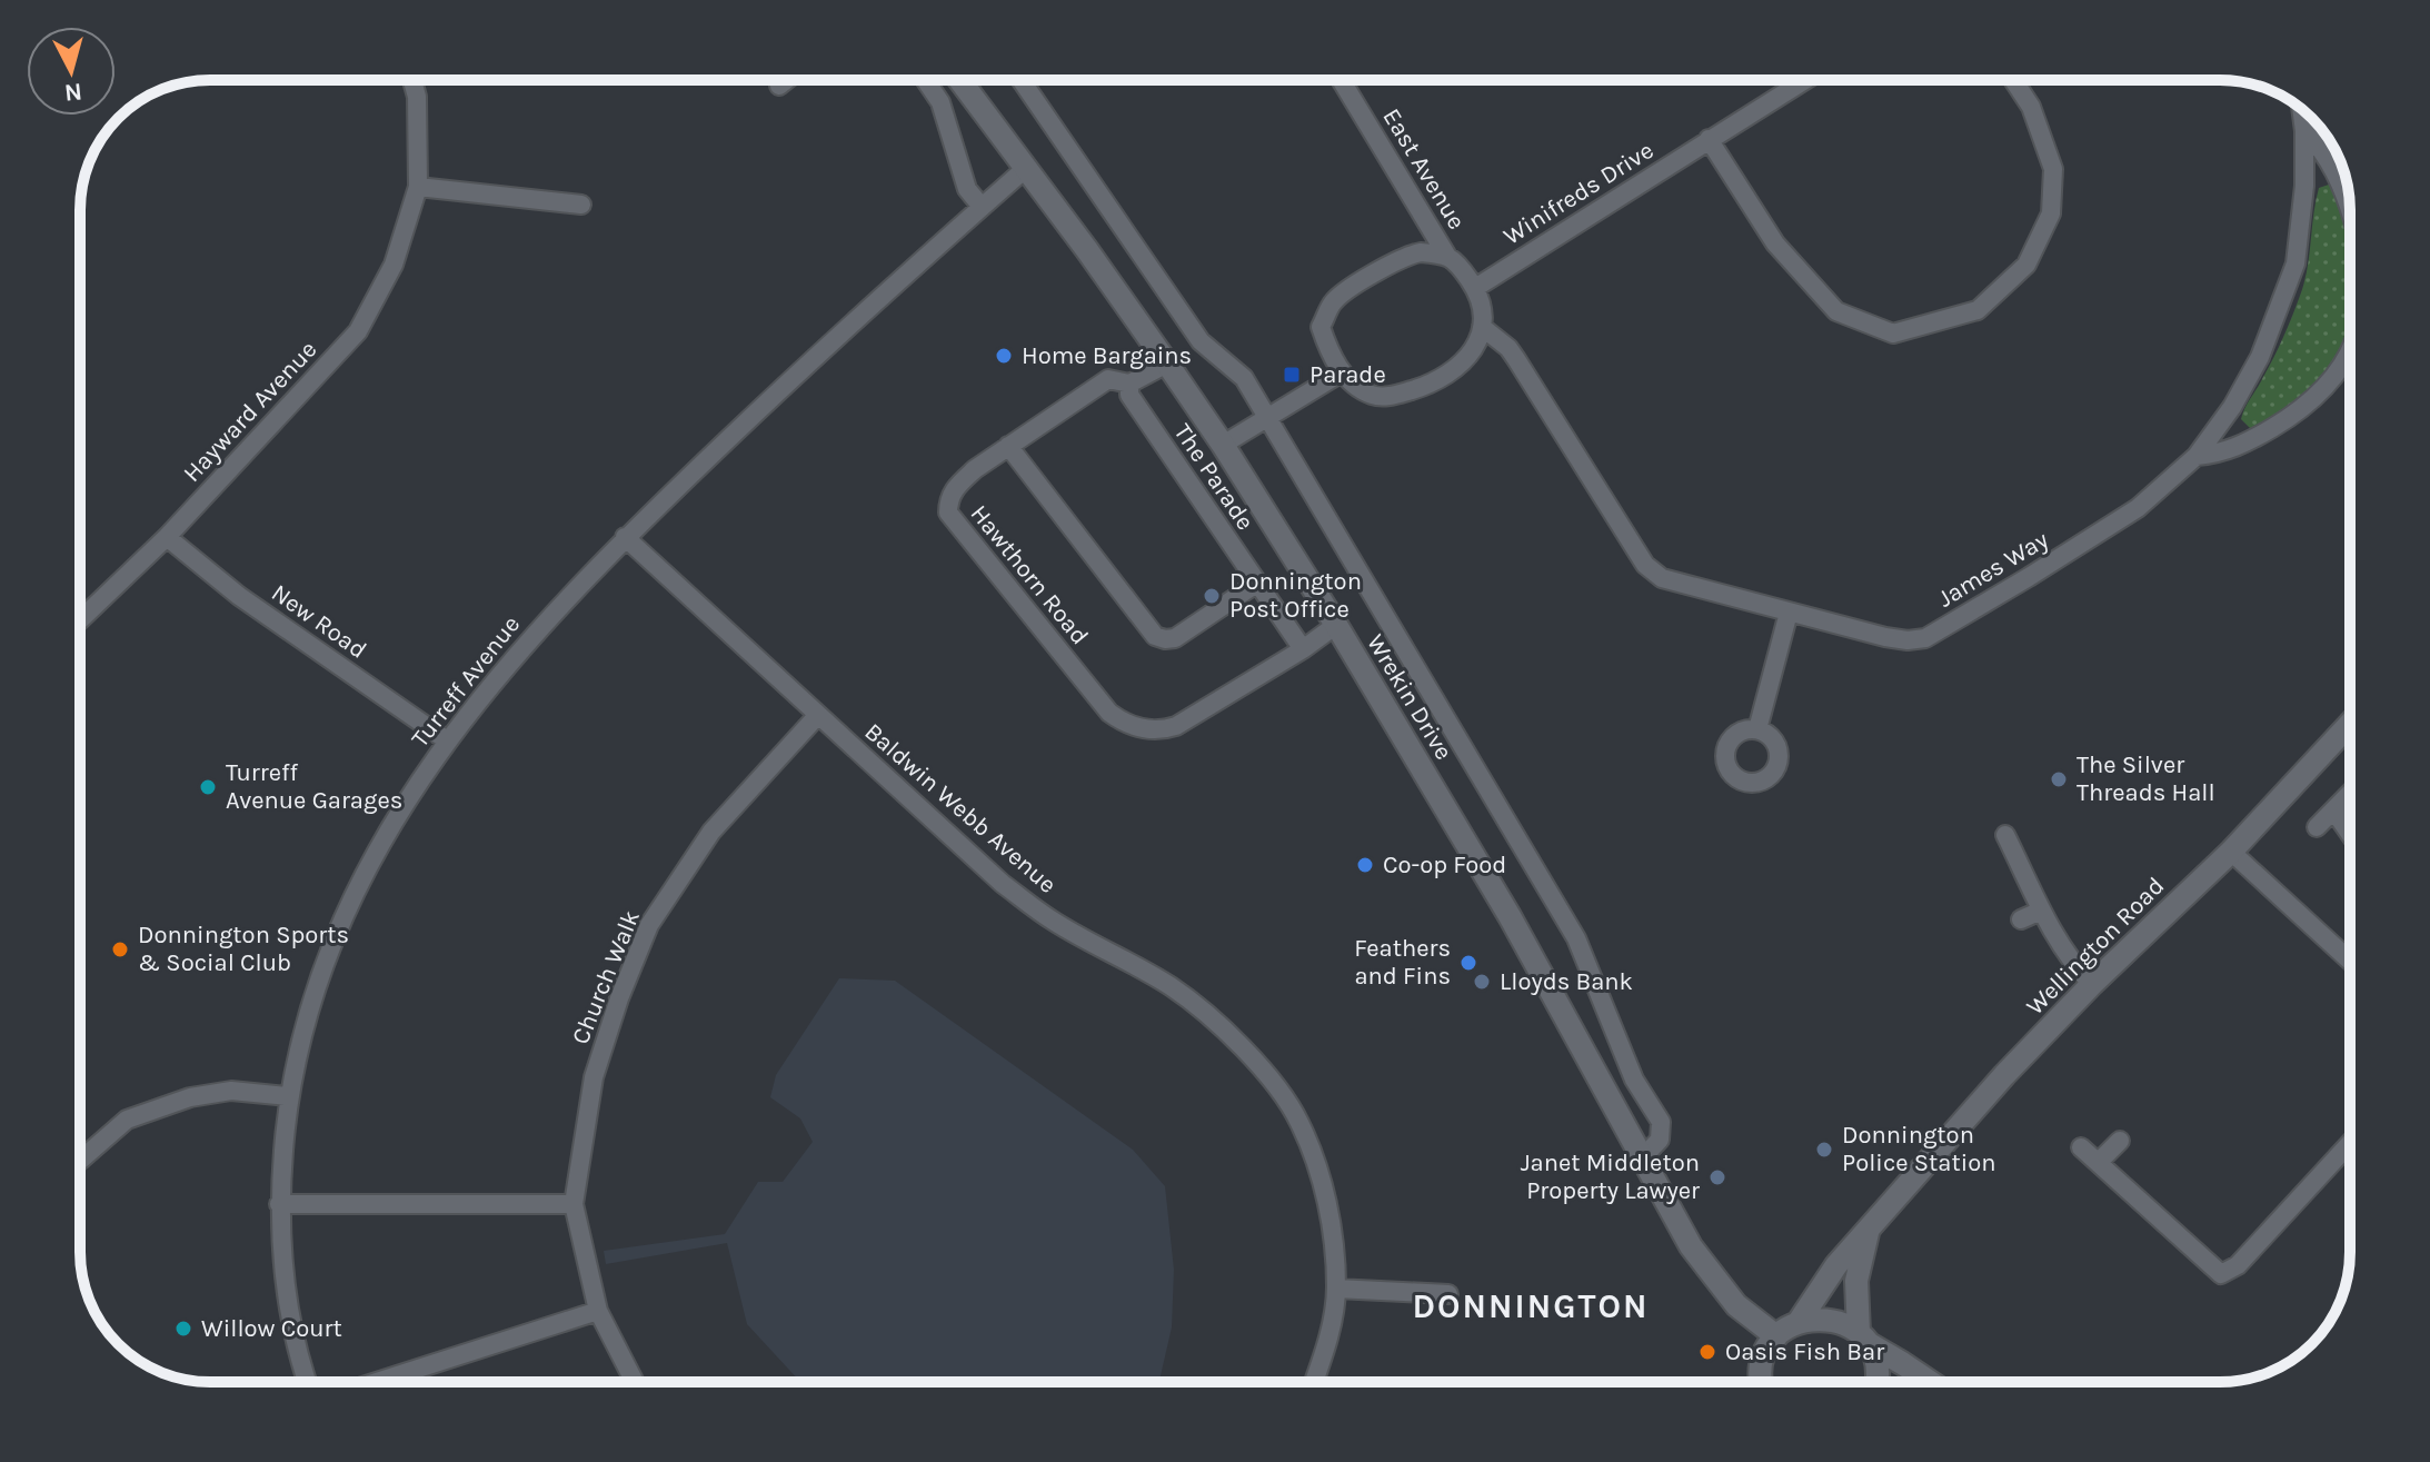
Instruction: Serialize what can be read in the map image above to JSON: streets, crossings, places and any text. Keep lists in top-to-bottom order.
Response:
{
  "streets": {
    "street": [
      "East Avenue",
      "Winifreds Drive",
      "Hayward Avenue",
      "The Parade",
      "James Way",
      "Hawthorn Road",
      "New Road",
      "Turreff Avenue",
      "Wrekin Drive",
      "Baldwin Webb Avenue",
      "Wellington Road",
      "Church Walk"
    ]
  },
  "crossings": [
    ["East Avenue", "Winifreds Drive"],
    ["East Avenue", "James Way"],
    ["Winifreds Drive", "James Way"],
    ["Hayward Avenue", "New Road"],
    ["The Parade", "Hawthorn Road"],
    ["Hawthorn Road", "Wrekin Drive"],
    ["New Road", "Turreff Avenue"],
    ["Turreff Avenue", "Wrekin Drive"],
    ["Turreff Avenue", "Baldwin Webb Avenue"],
    ["Baldwin Webb Avenue", "Church Walk"]
  ],
  "districts": ["DONNINGTON"],
  "places": {
    "other": [
      "Home Bargains",
      "Donnington Post Office",
      "The Silver Threads Hall",
      "Turreff Avenue Garages",
      "Co-op Food",
      "Donnington Sports & Social Club",
      "Feathers and Fins",
      "Lloyds Bank",
      "Donnington Police Station",
      "Janet Middleton Property Lawyer",
      "Willow Court",
      "Oasis Fish Bar"
    ],
    "transit": ["Parade"]
  },
  "north": "bottom"
}
